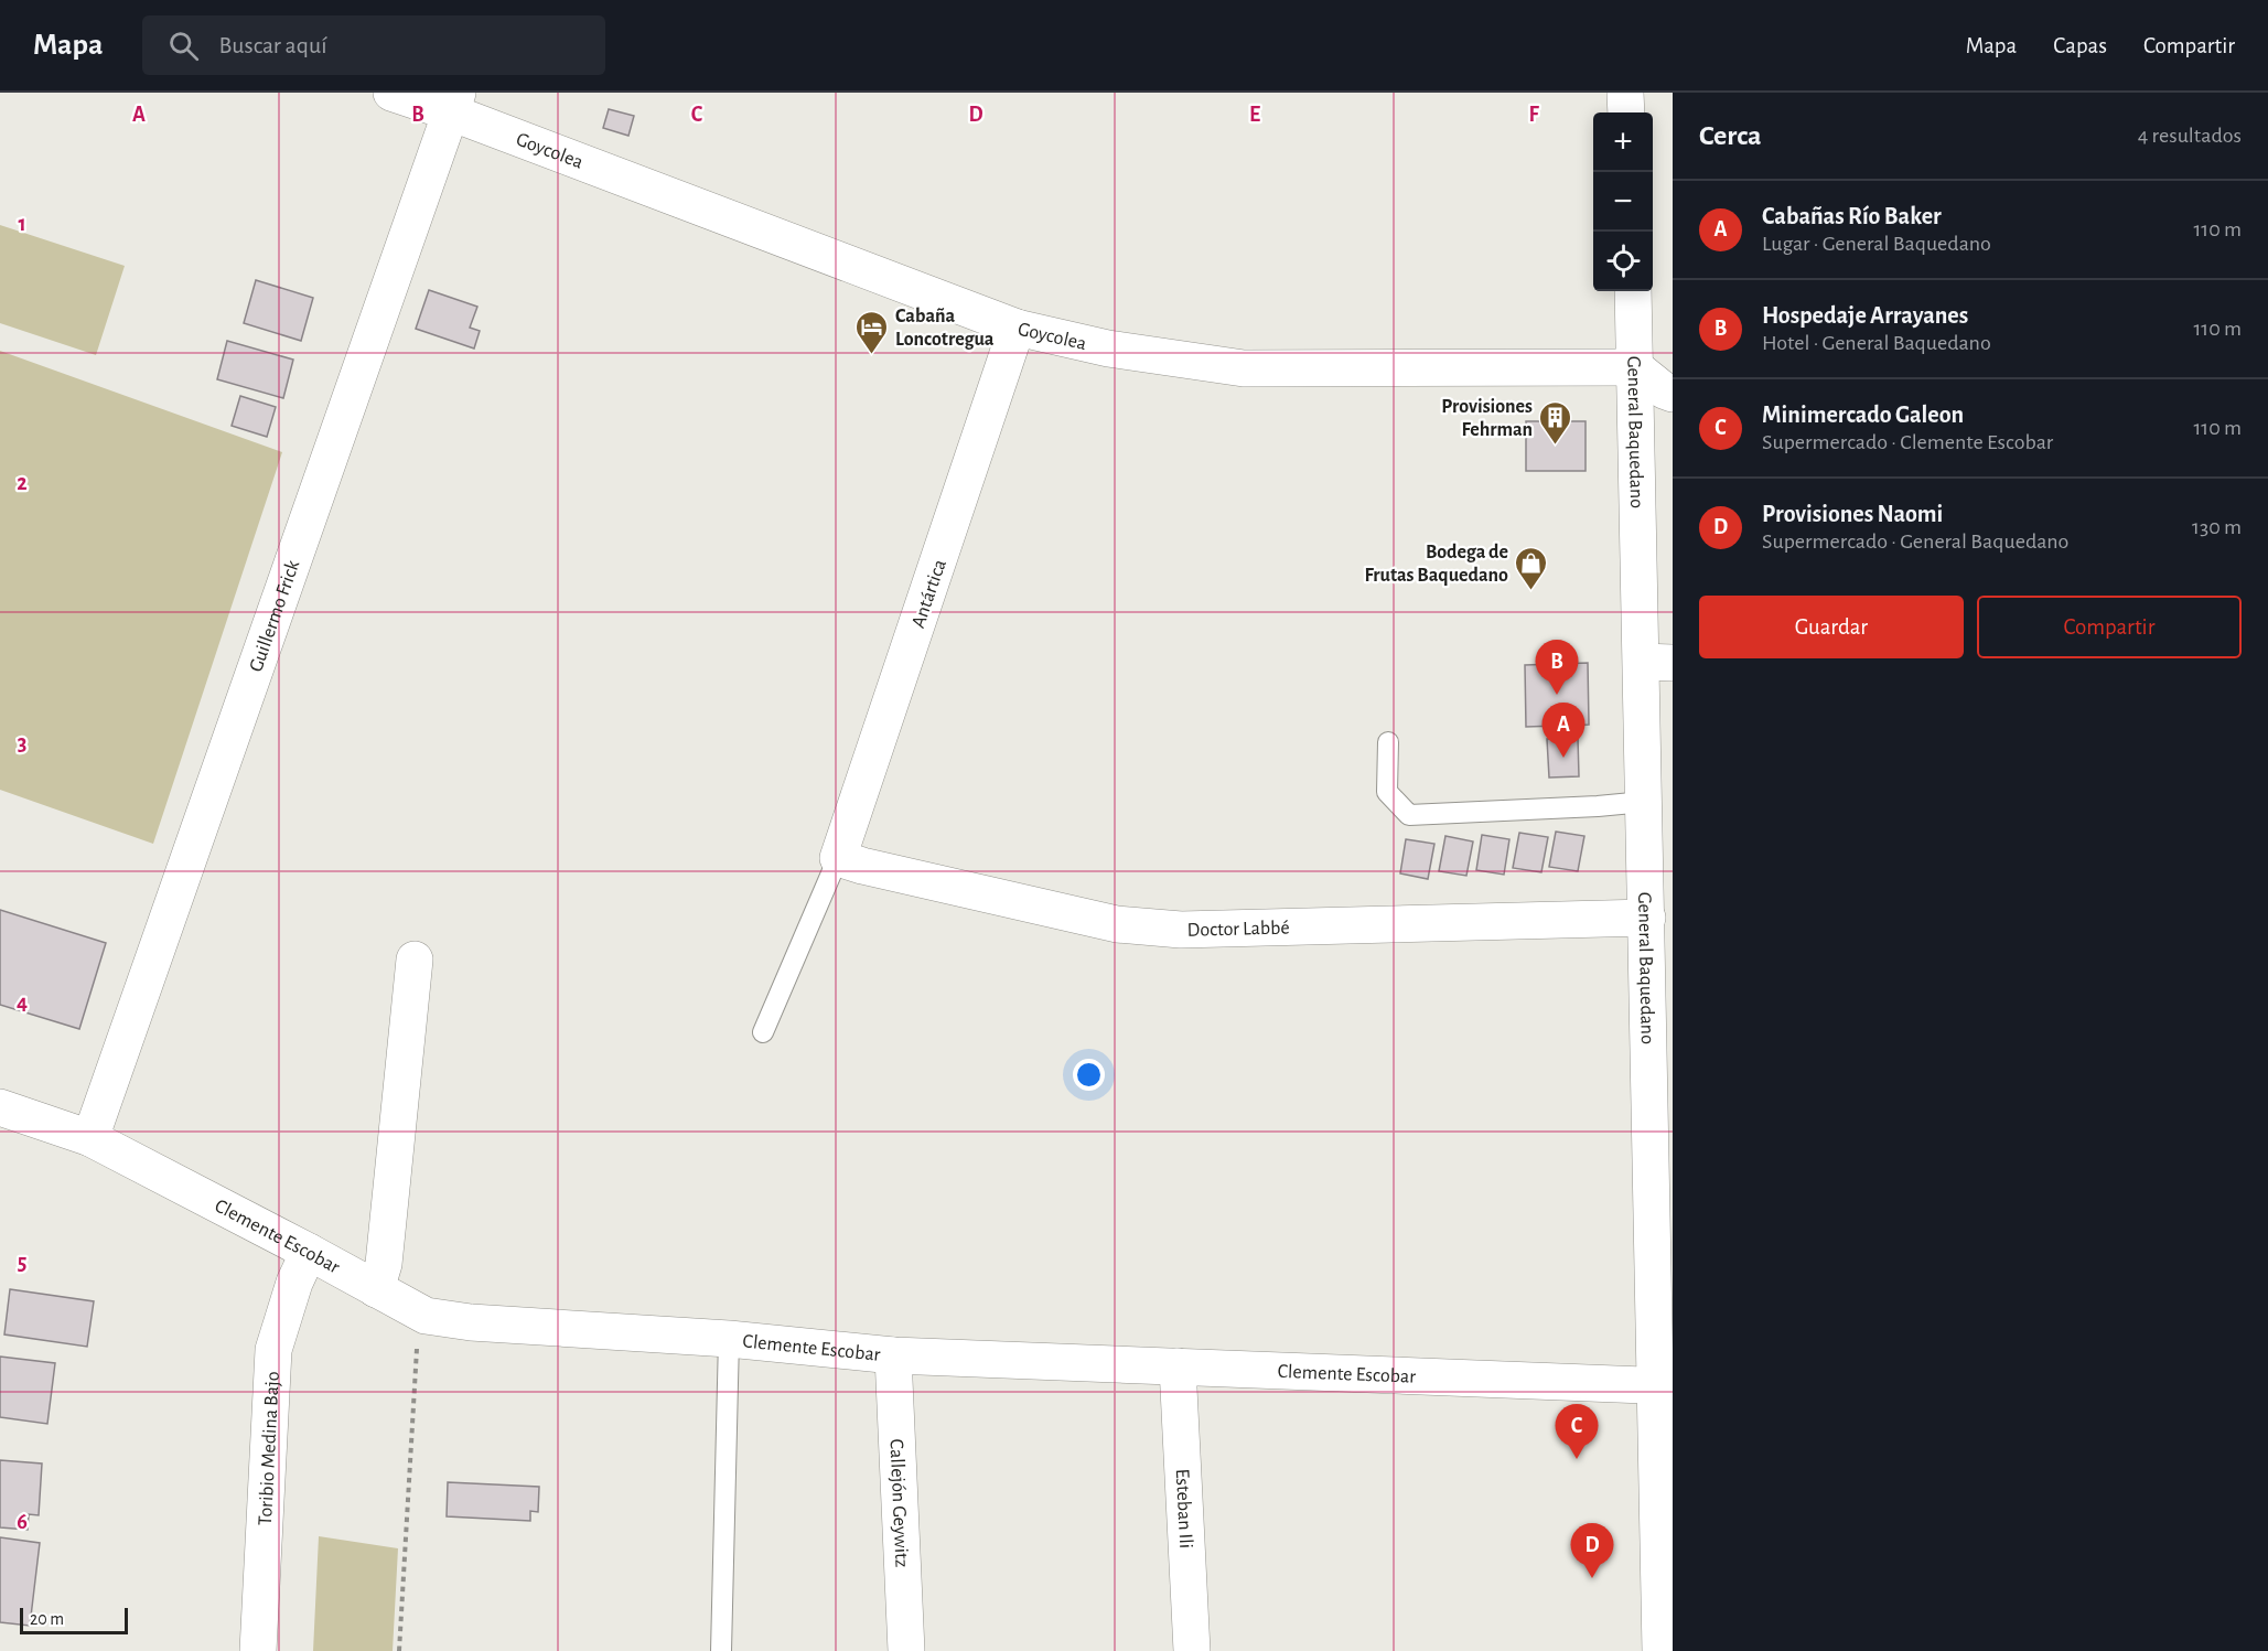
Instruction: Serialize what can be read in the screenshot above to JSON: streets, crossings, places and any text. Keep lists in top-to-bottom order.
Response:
{
  "streets": {
    "street": [
      "Goycolea",
      "General Baquedano",
      "Antártica",
      "Guillermo Frick",
      "Doctor Labbé",
      "Clemente Escobar",
      "Toribio Medina Bajo",
      "Callejón Geywitz",
      "Esteban Ili"
    ]
  },
  "crossings": [
    ["Goycolea", "General Baquedano"],
    ["Goycolea", "Antártica"],
    ["Goycolea", "Guillermo Frick"],
    ["General Baquedano", "Doctor Labbé"],
    ["General Baquedano", "Clemente Escobar"],
    ["Antártica", "Doctor Labbé"],
    ["Guillermo Frick", "Clemente Escobar"],
    ["Clemente Escobar", "Toribio Medina Bajo"],
    ["Clemente Escobar", "Callejón Geywitz"],
    ["Clemente Escobar", "Esteban Ili"]
  ],
  "places": {
    "hotel": ["Cabaña Loncotregua"],
    "building": ["Provisiones Fehrman"],
    "shop": ["Bodega de Frutas Baquedano"]
  },
  "scale_bar": "20 m",
  "page": {
    "header": "Mapa",
    "search": "Buscar aquí",
    "nav": ["Mapa", "Capas", "Compartir"],
    "heading": ["Cerca", "4 resultados"],
    "map_buttons": ["+", "−"],
    "list": [
      {
        "mark": "A",
        "name": "Cabañas Río Baker",
        "note": "Lugar · General Baquedano",
        "value": "110 m"
      },
      {
        "mark": "B",
        "name": "Hospedaje Arrayanes",
        "note": "Hotel · General Baquedano",
        "value": "110 m"
      },
      {
        "mark": "C",
        "name": "Minimercado Galeon",
        "note": "Supermercado · Clemente Escobar",
        "value": "110 m"
      },
      {
        "mark": "D",
        "name": "Provisiones Naomi",
        "note": "Supermercado · General Baquedano",
        "value": "130 m"
      }
    ],
    "buttons": ["Guardar", "Compartir"],
    "pins": [
      "B",
      "A",
      "C",
      "D"
    ],
    "scale": "20 m"
  },
  "grid": {
    "columns": [
      "A",
      "B",
      "C",
      "D",
      "E",
      "F"
    ],
    "rows": [
      "1",
      "2",
      "3",
      "4",
      "5",
      "6"
    ]
  }
}
